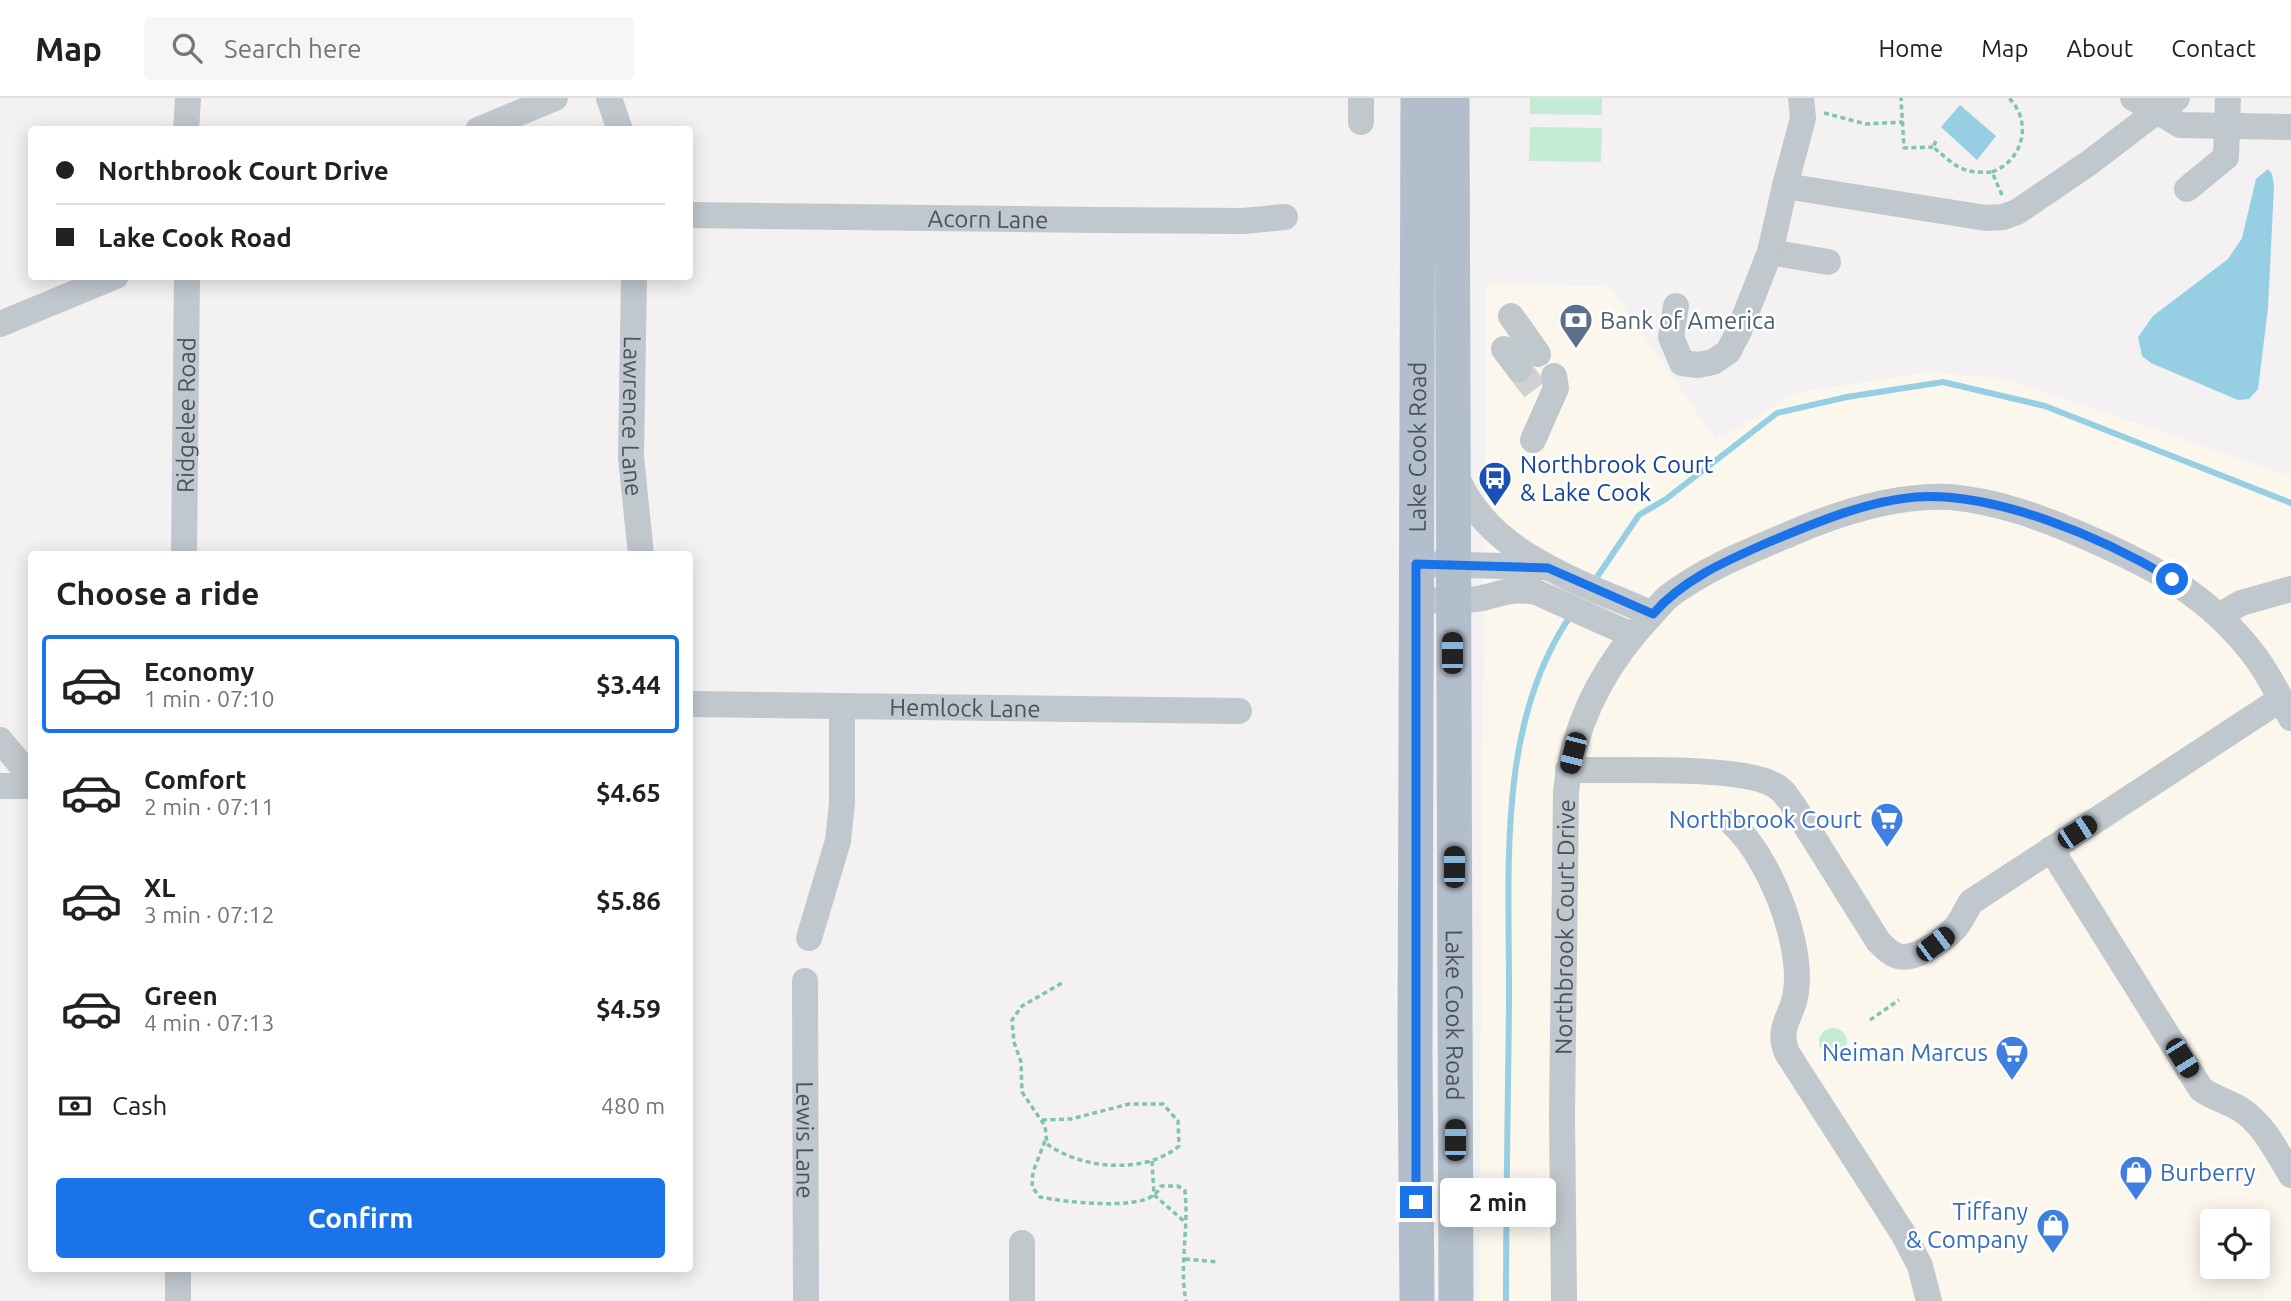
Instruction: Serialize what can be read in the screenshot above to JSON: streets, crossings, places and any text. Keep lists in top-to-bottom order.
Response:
{
  "streets": {
    "main road": ["Lake Cook Road"],
    "street": [
      "Acorn Lane",
      "Ridgelee Road",
      "Lawrence Lane",
      "Hemlock Lane",
      "Northbrook Court Drive",
      "Lewis Lane"
    ]
  },
  "places": {
    "bank": ["Bank of America"],
    "bus stop": ["Northbrook Court & Lake Cook"],
    "supermarket": ["Northbrook Court", "Neiman Marcus"],
    "shop": ["Burberry", "Tiffany & Company"]
  },
  "page": {
    "header": "Map",
    "search": "Search here",
    "nav": [
      "Home",
      "Map",
      "About",
      "Contact"
    ],
    "banner": ["Northbrook Court Drive", "Lake Cook Road"],
    "heading": "Choose a ride",
    "list": [
      {
        "name": "Economy",
        "note": "1 min · 07:10",
        "value": "$3.44"
      },
      {
        "name": "Comfort",
        "note": "2 min · 07:11",
        "value": "$4.65"
      },
      {
        "name": "XL",
        "note": "3 min · 07:12",
        "value": "$5.86"
      },
      {
        "name": "Green",
        "note": "4 min · 07:13",
        "value": "$4.59"
      }
    ],
    "pay": ["Cash", "480 m"],
    "buttons": "Confirm",
    "bubble": "2 min"
  }
}
